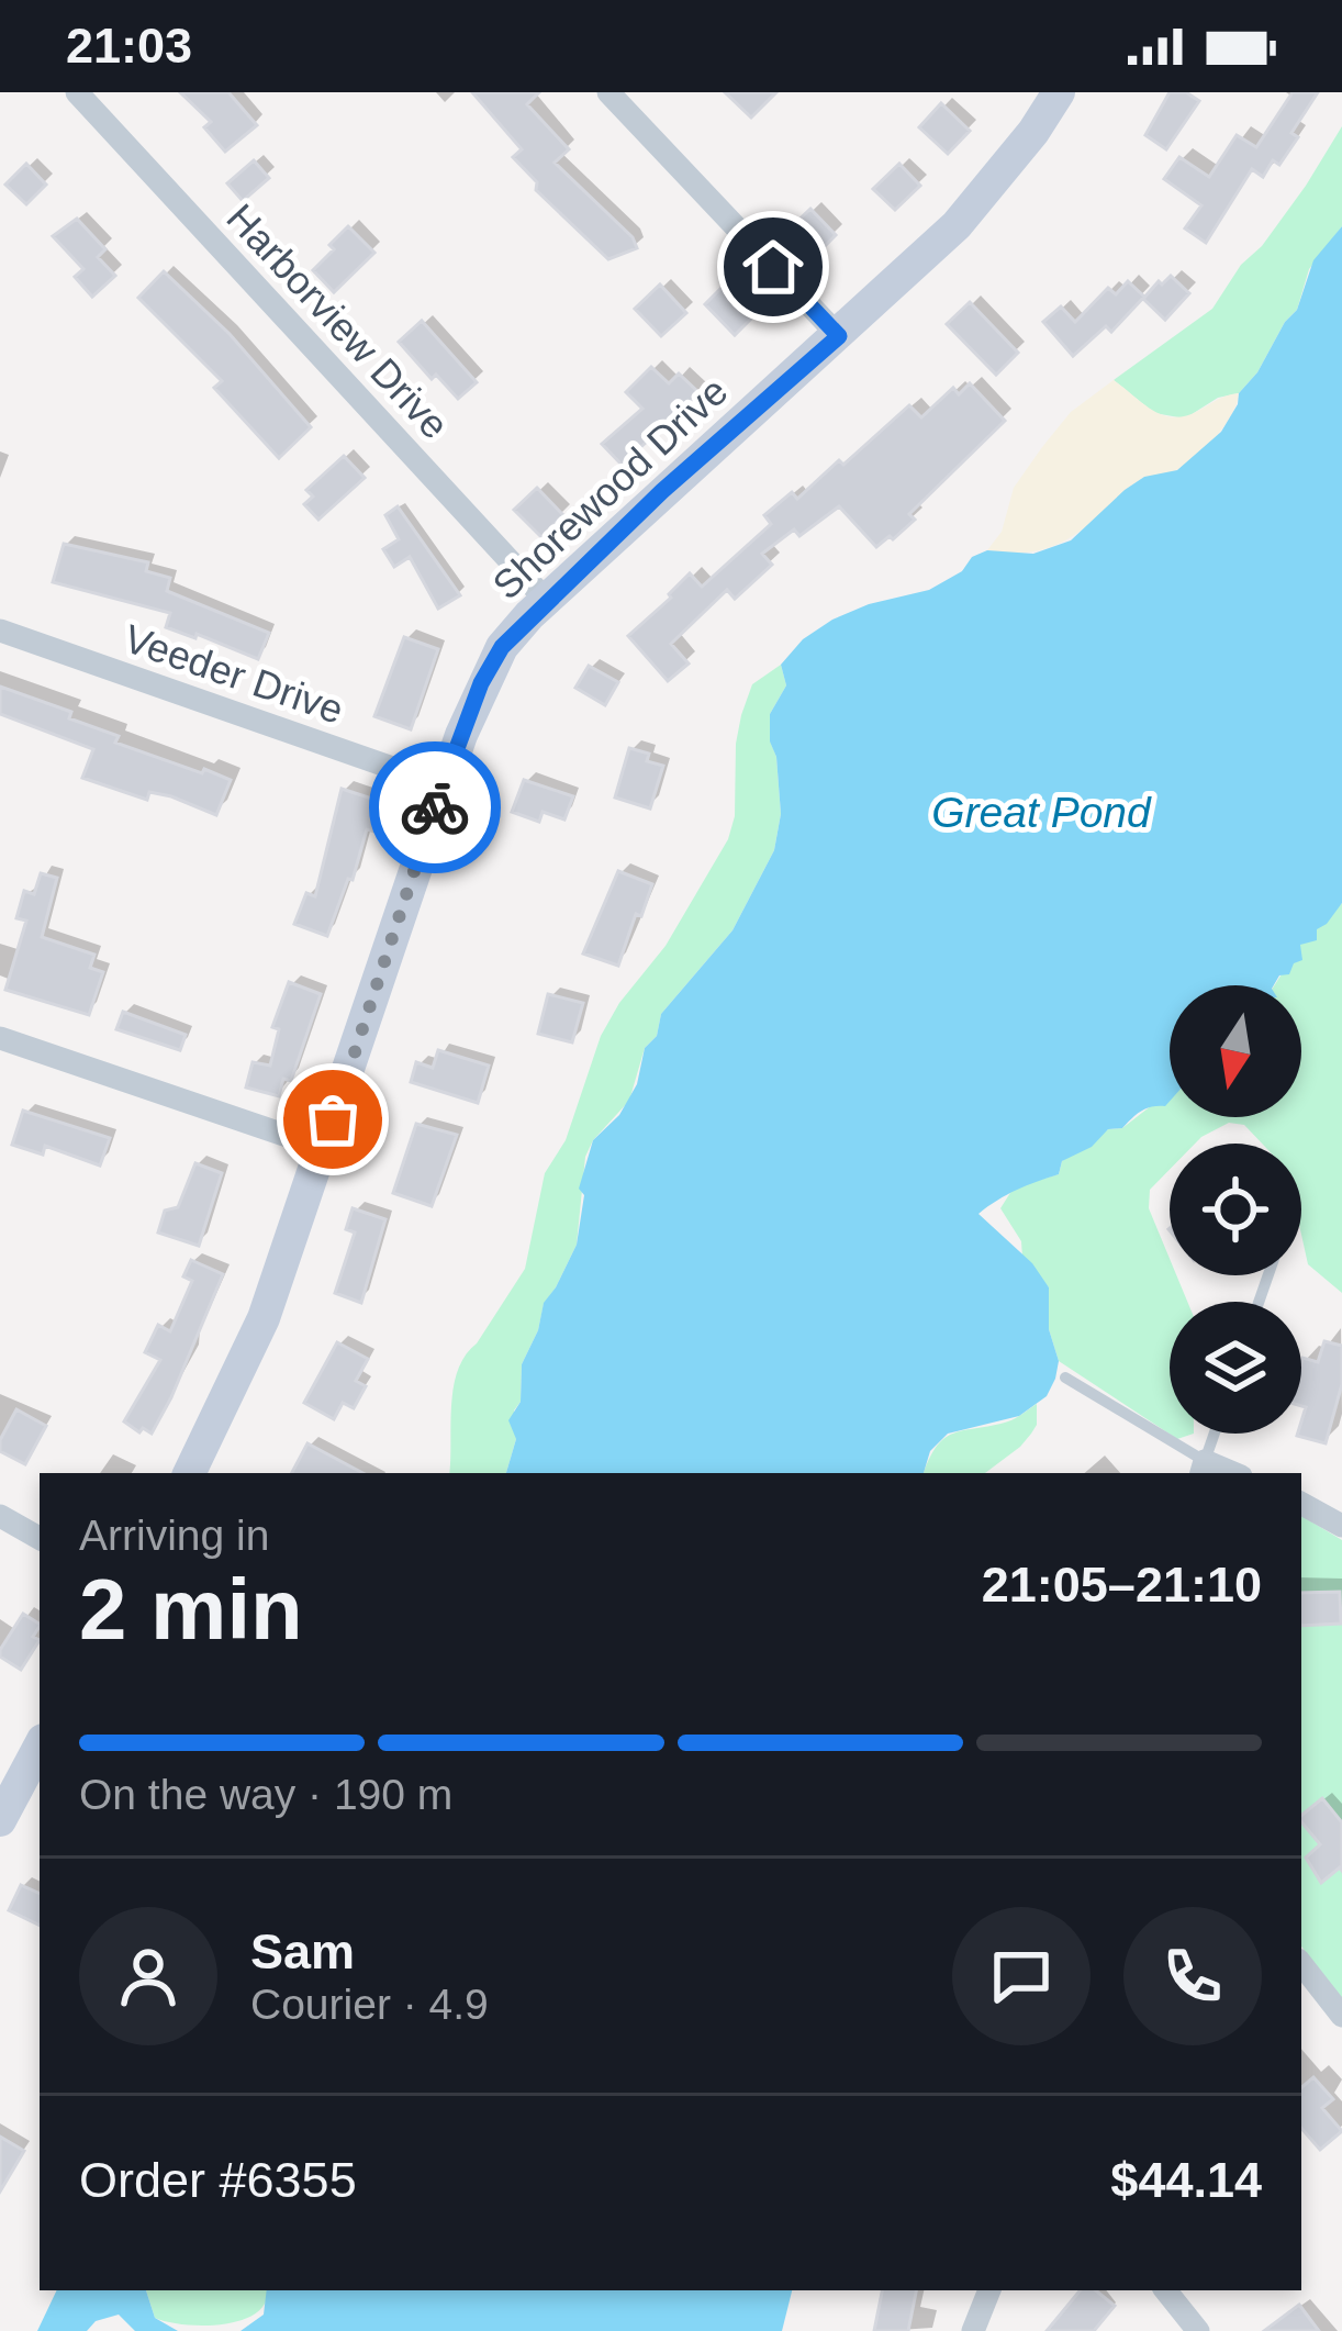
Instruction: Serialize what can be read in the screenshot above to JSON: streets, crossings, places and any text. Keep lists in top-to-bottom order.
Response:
{
  "streets": {
    "street": ["Harborview Drive", "Shorewood Drive", "Veeder Drive"]
  },
  "crossings": [
    ["Harborview Drive", "Shorewood Drive"],
    ["Shorewood Drive", "Veeder Drive"]
  ],
  "water": ["Great Pond"],
  "north": "bottom",
  "page": {
    "status": "21:03",
    "heading": ["2 min", "Arriving in", "21:05–21:10"],
    "panel": [
      "Sam",
      "Courier · 4.9",
      "Order #6355",
      "$44.14"
    ],
    "bar": "On the way · 190 m"
  }
}
